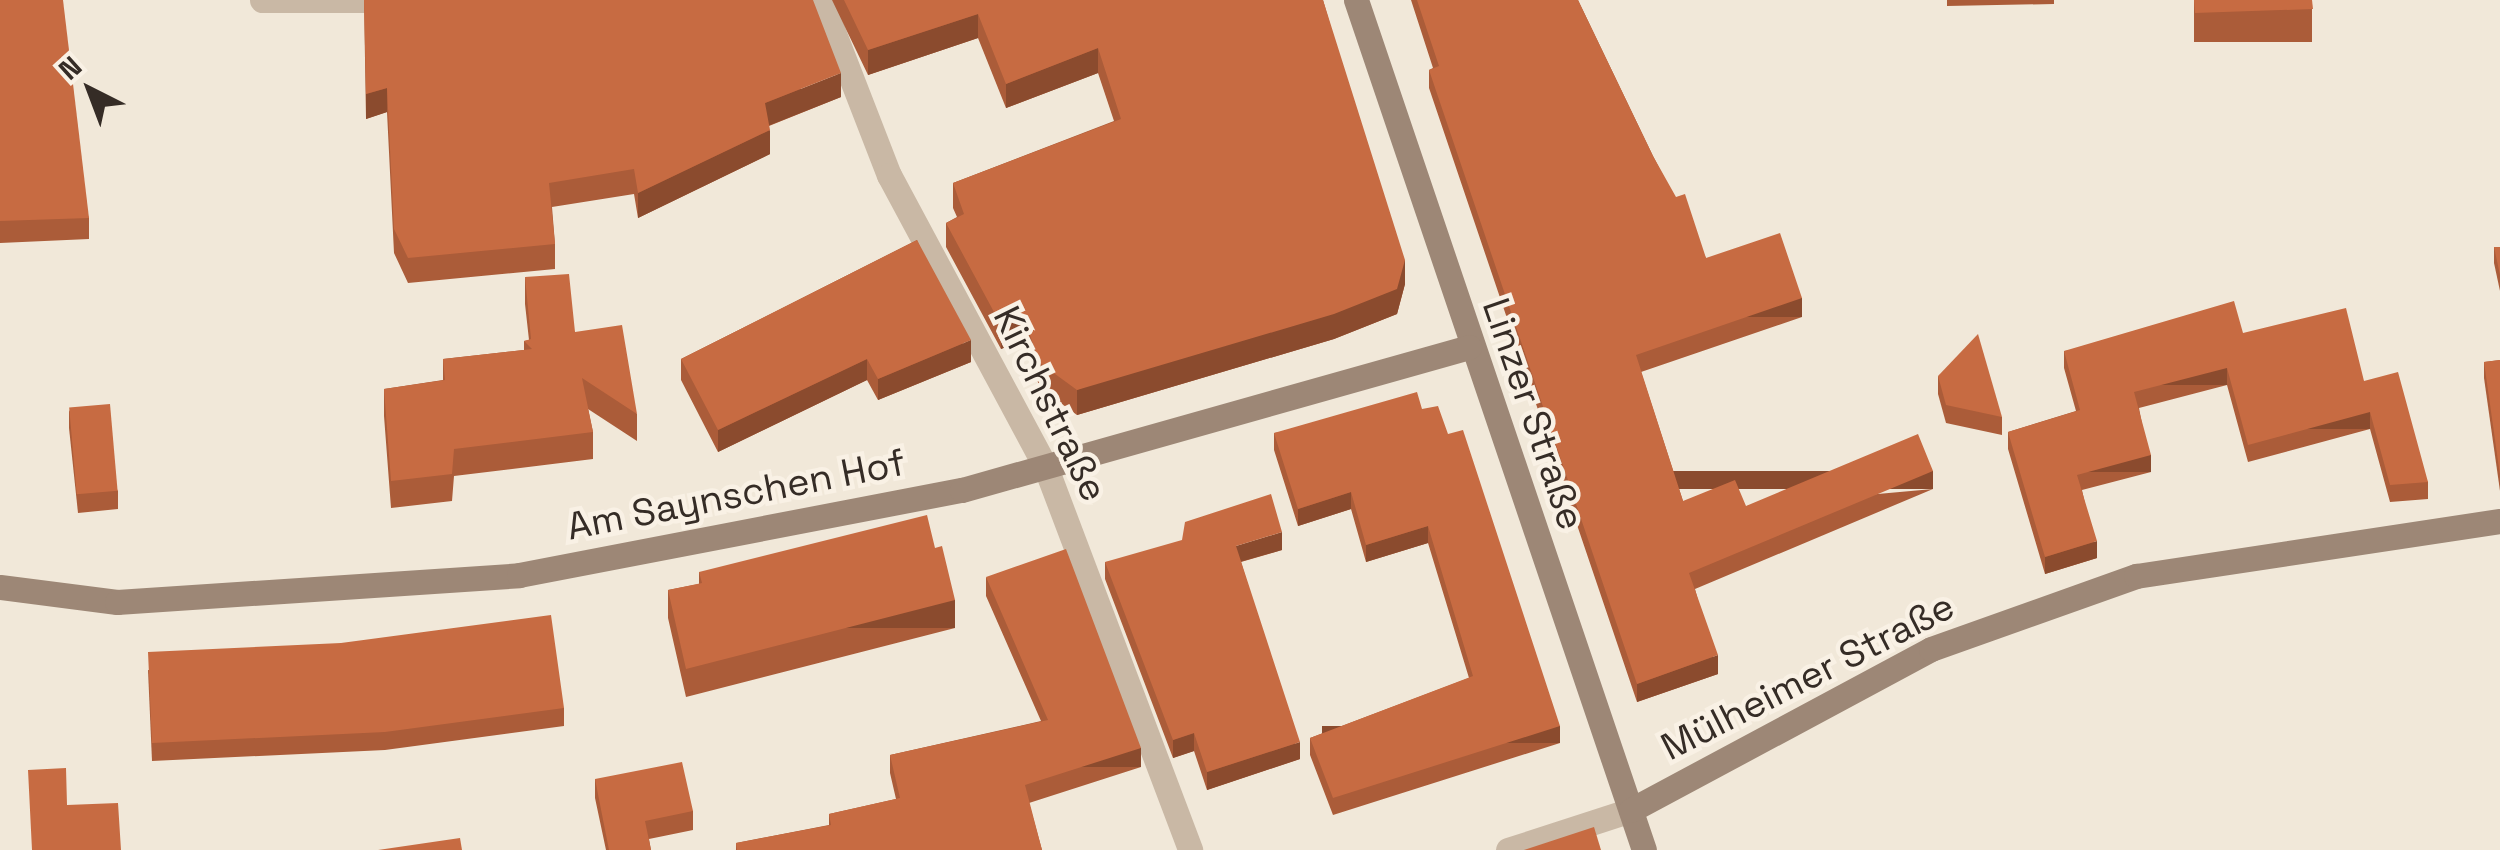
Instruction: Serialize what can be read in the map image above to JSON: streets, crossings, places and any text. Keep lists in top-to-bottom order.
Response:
{
  "streets": {
    "main road": ["Linzer Straße", "Am Saynschen Hof", "Mülheimer Straße"],
    "street": ["Kirchstraße"]
  },
  "crossings": [
    ["Kirchstraße", "Am Saynschen Hof"],
    ["Linzer Straße", "Am Saynschen Hof"],
    ["Linzer Straße", "Mülheimer Straße"]
  ],
  "north": "top left"
}
